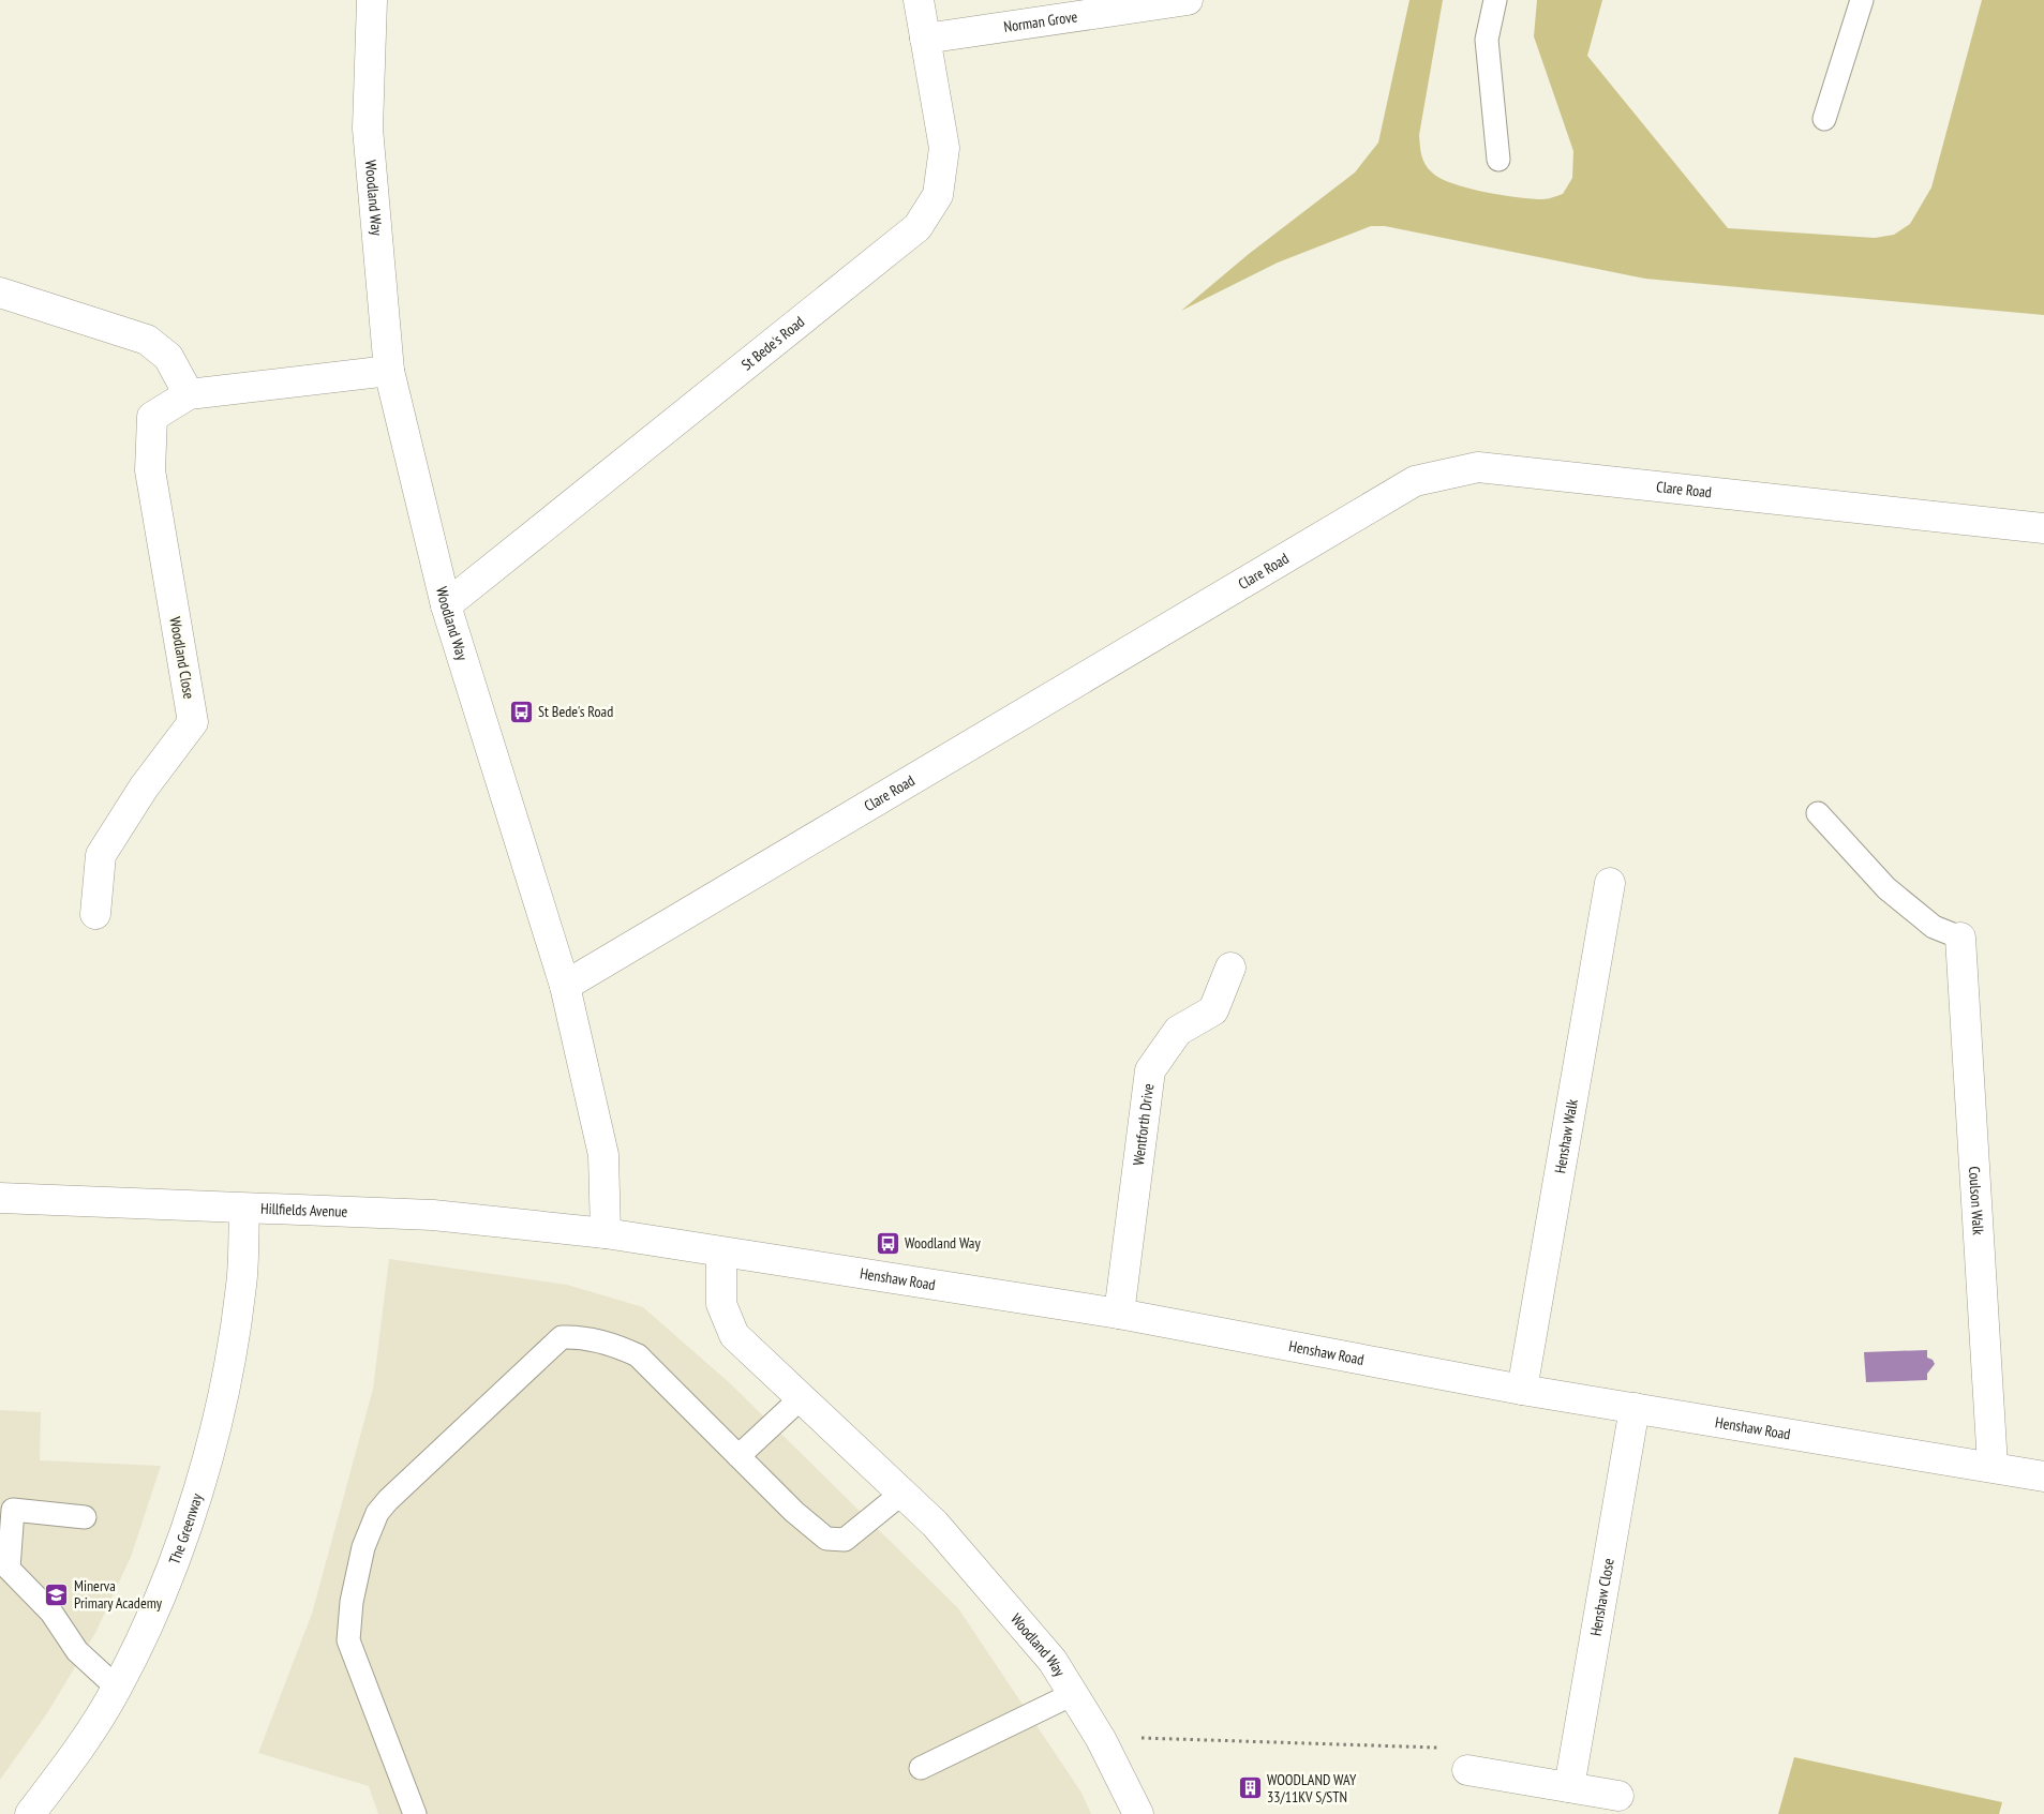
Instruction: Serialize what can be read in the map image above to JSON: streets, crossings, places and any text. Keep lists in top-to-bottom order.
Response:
{
  "streets": {
    "street": [
      "Norman Grove",
      "Woodland Way",
      "St Bede's Road",
      "Clare Road",
      "Woodland Close",
      "Wentforth Drive",
      "Henshaw Walk",
      "Coulson Walk",
      "Hillfields Avenue",
      "Henshaw Road",
      "The Greenway",
      "Henshaw Close"
    ]
  },
  "crossings": [
    ["Norman Grove", "St Bede's Road"],
    ["Woodland Way", "St Bede's Road"],
    ["Woodland Way", "Clare Road"],
    ["Woodland Way", "Woodland Close"],
    ["Woodland Way", "Hillfields Avenue"],
    ["Woodland Way", "Henshaw Road"],
    ["Wentforth Drive", "Henshaw Road"],
    ["Henshaw Walk", "Henshaw Road"],
    ["Coulson Walk", "Henshaw Road"],
    ["Hillfields Avenue", "Henshaw Road"],
    ["Hillfields Avenue", "The Greenway"],
    ["Henshaw Road", "Henshaw Close"]
  ],
  "places": {
    "bus stop": ["St Bede's Road", "Woodland Way"],
    "school or university": ["Minerva Primary Academy"],
    "building": ["WOODLAND WAY 33/11KV S/STN"]
  }
}
